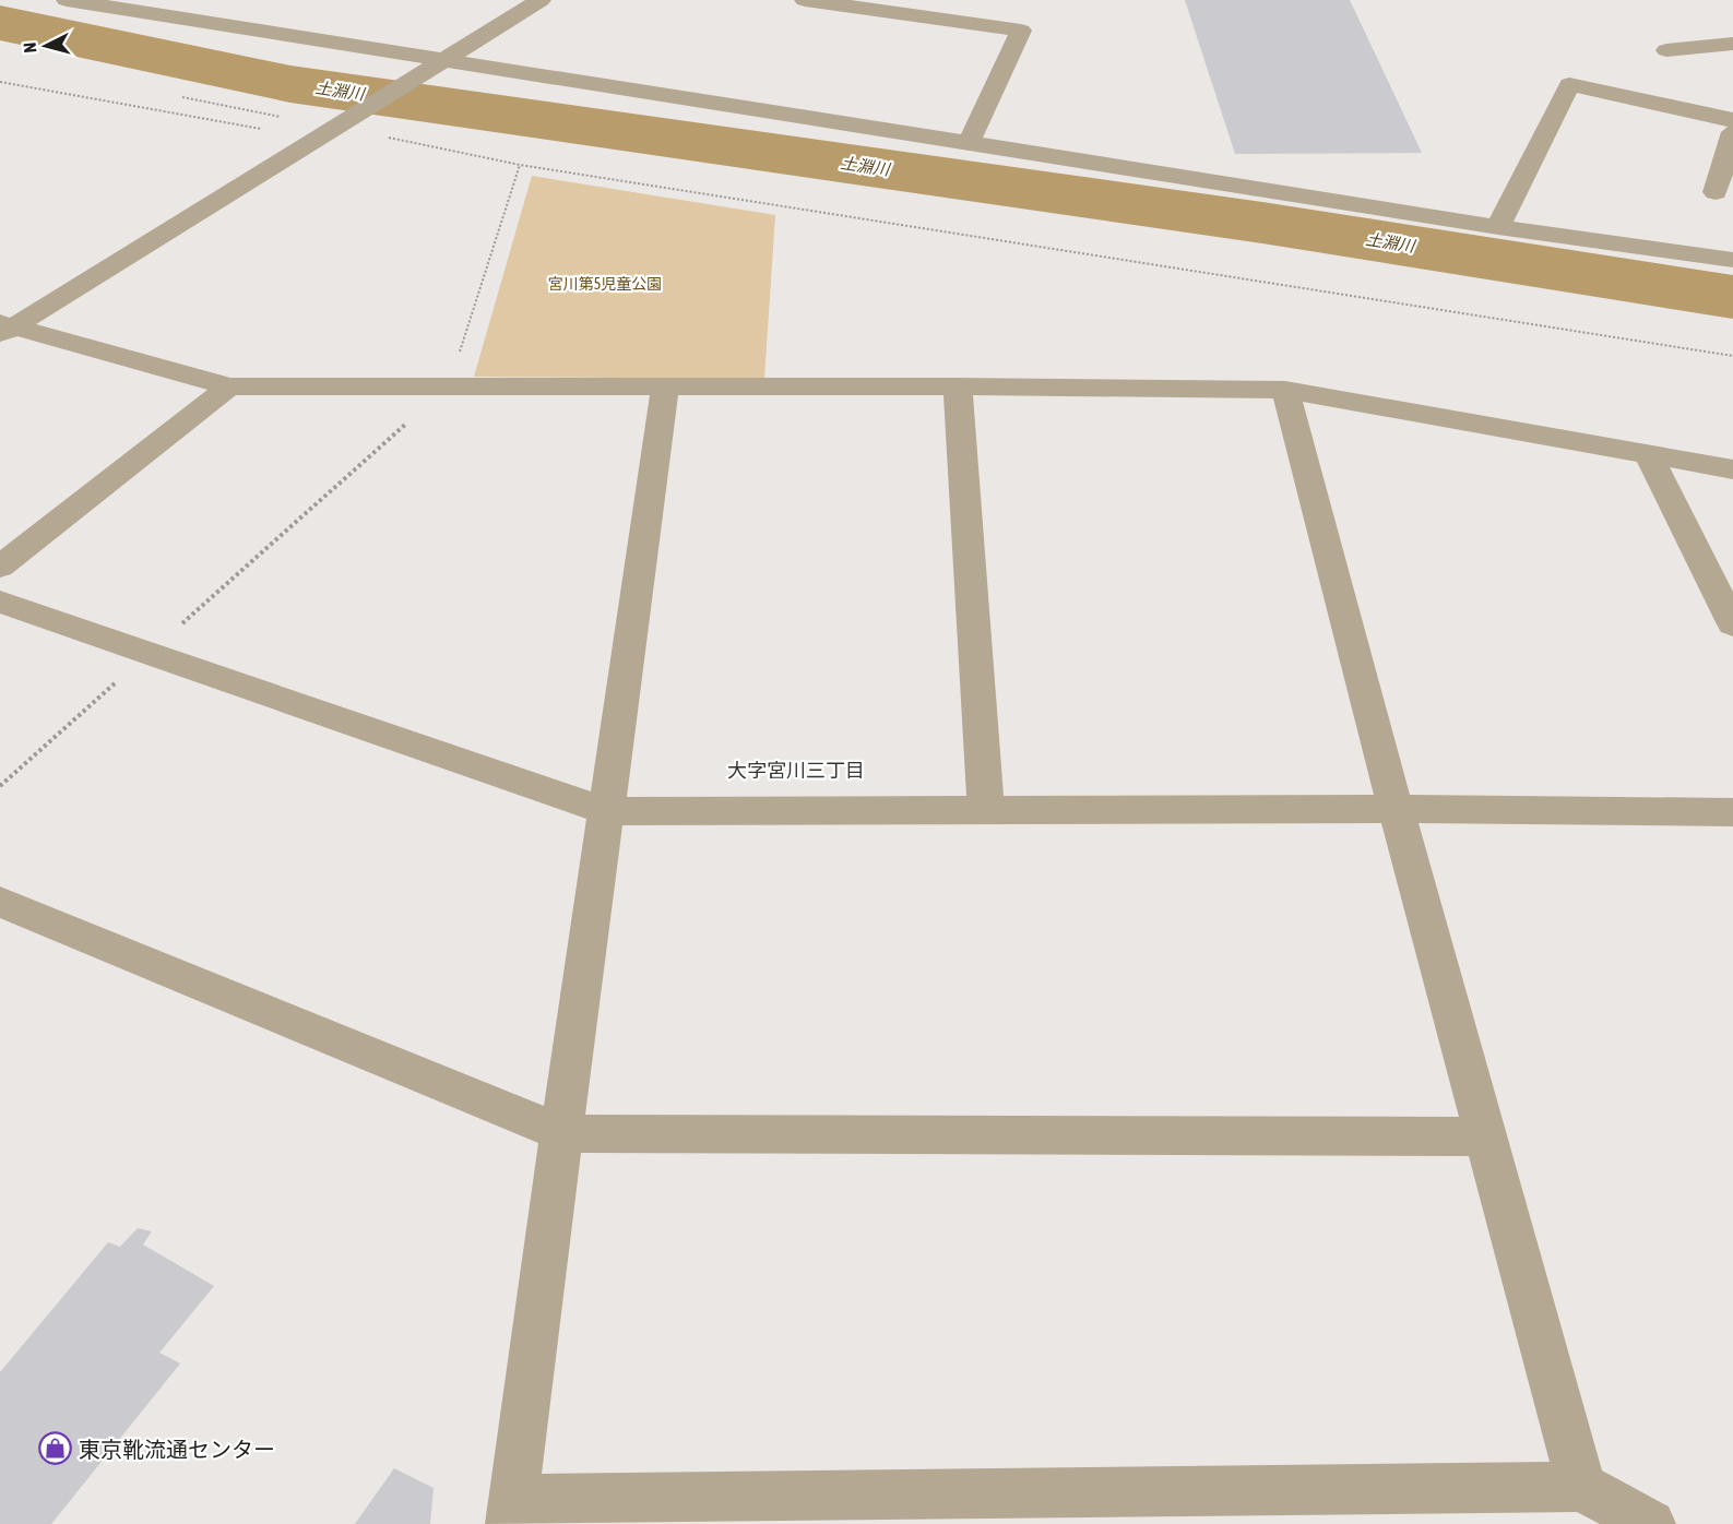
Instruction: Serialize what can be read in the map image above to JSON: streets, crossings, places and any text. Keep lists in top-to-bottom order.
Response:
{
  "districts": ["大字宮川三丁目"],
  "water": ["土淵川"],
  "parks": ["宮川第5児童公園"],
  "places": {
    "shop": ["東京靴流通センター"]
  },
  "north": "left"
}
